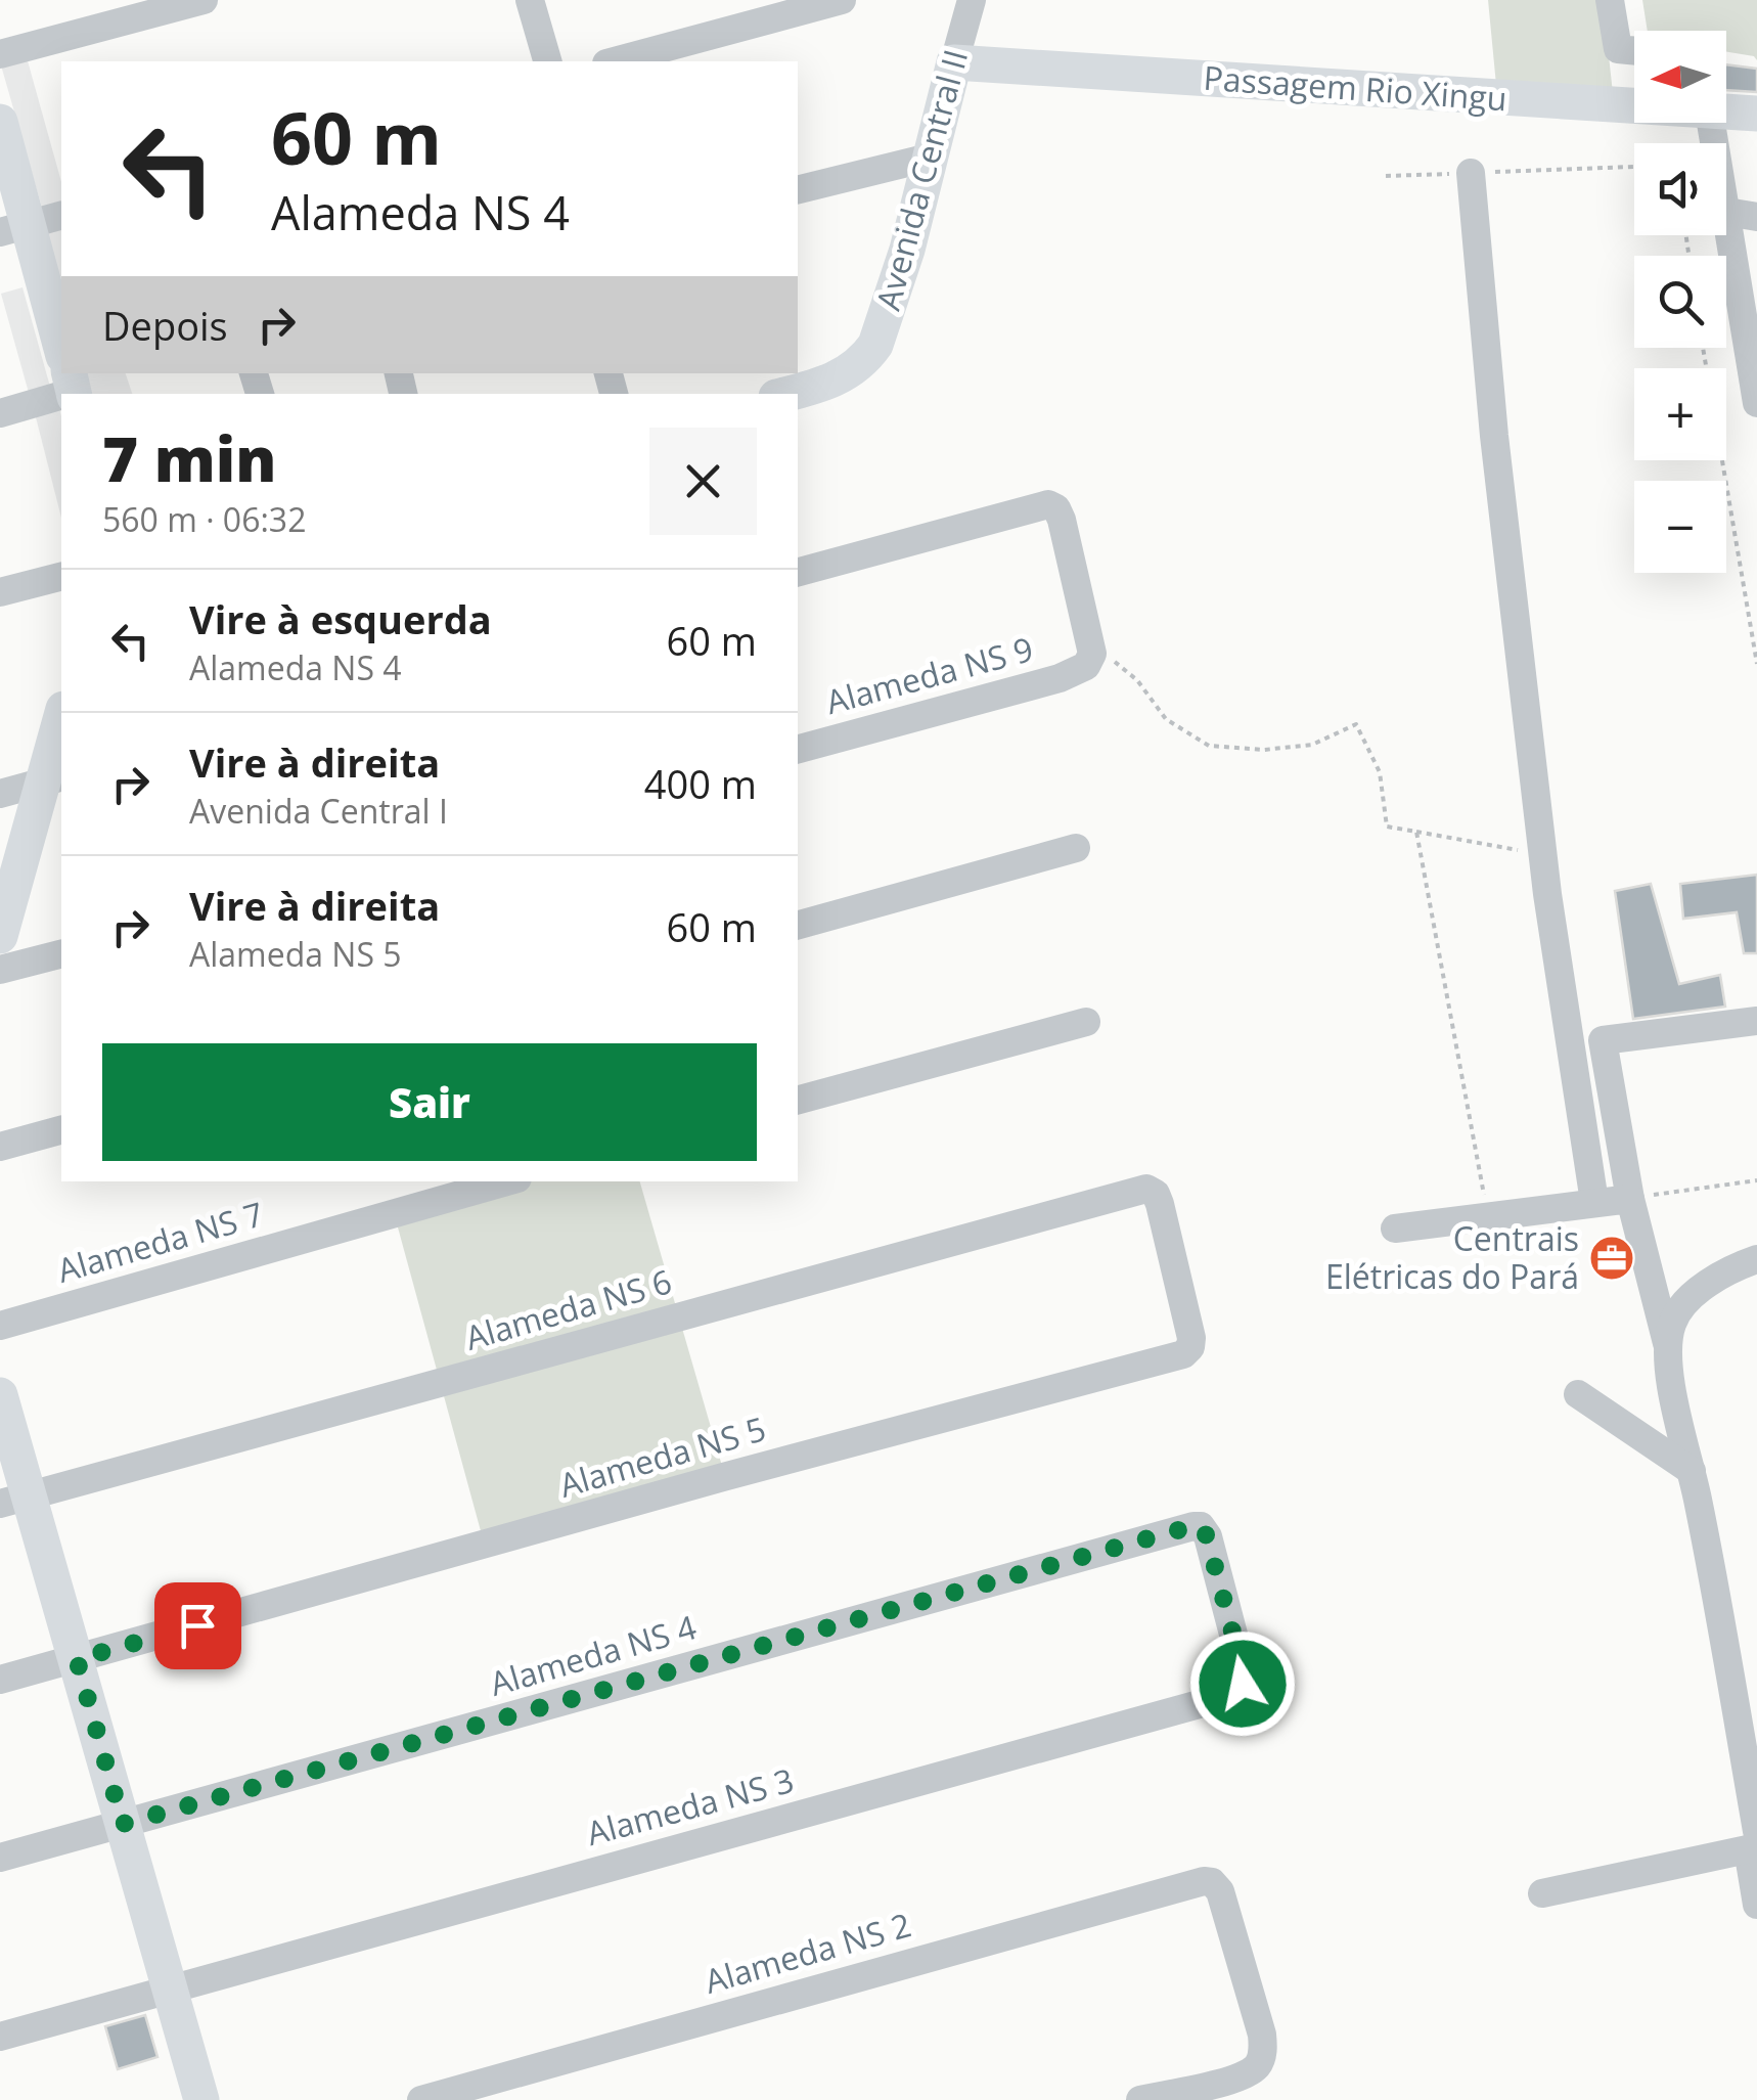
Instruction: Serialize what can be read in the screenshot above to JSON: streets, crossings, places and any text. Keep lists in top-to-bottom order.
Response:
{
  "streets": {
    "main road": ["Passagem Rio Xingu", "Avenida Central II"],
    "street": [
      "Alameda NS 9",
      "Alameda NS 7",
      "Alameda NS 6",
      "Alameda NS 5",
      "Alameda NS 4",
      "Alameda NS 3",
      "Alameda NS 2"
    ]
  },
  "crossings": [
    ["Passagem Rio Xingu", "Avenida Central II"],
    ["Alameda NS 6", "Alameda NS 5"],
    ["Alameda NS 4", "Alameda NS 3"]
  ],
  "places": {
    "office": ["Centrais Elétricas do Pará"]
  },
  "north": "left",
  "page": {
    "map_buttons": ["+", "−"],
    "turn": ["60 m", "Alameda NS 4"],
    "then": "Depois",
    "heading": ["7 min", "560 m · 06:32"],
    "list": [
      {
        "name": "Vire à esquerda",
        "note": "Alameda NS 4",
        "value": "60 m"
      },
      {
        "name": "Vire à direita",
        "note": "Avenida Central I",
        "value": "400 m"
      },
      {
        "name": "Vire à direita",
        "note": "Alameda NS 5",
        "value": "60 m"
      }
    ],
    "buttons": "Sair"
  }
}
